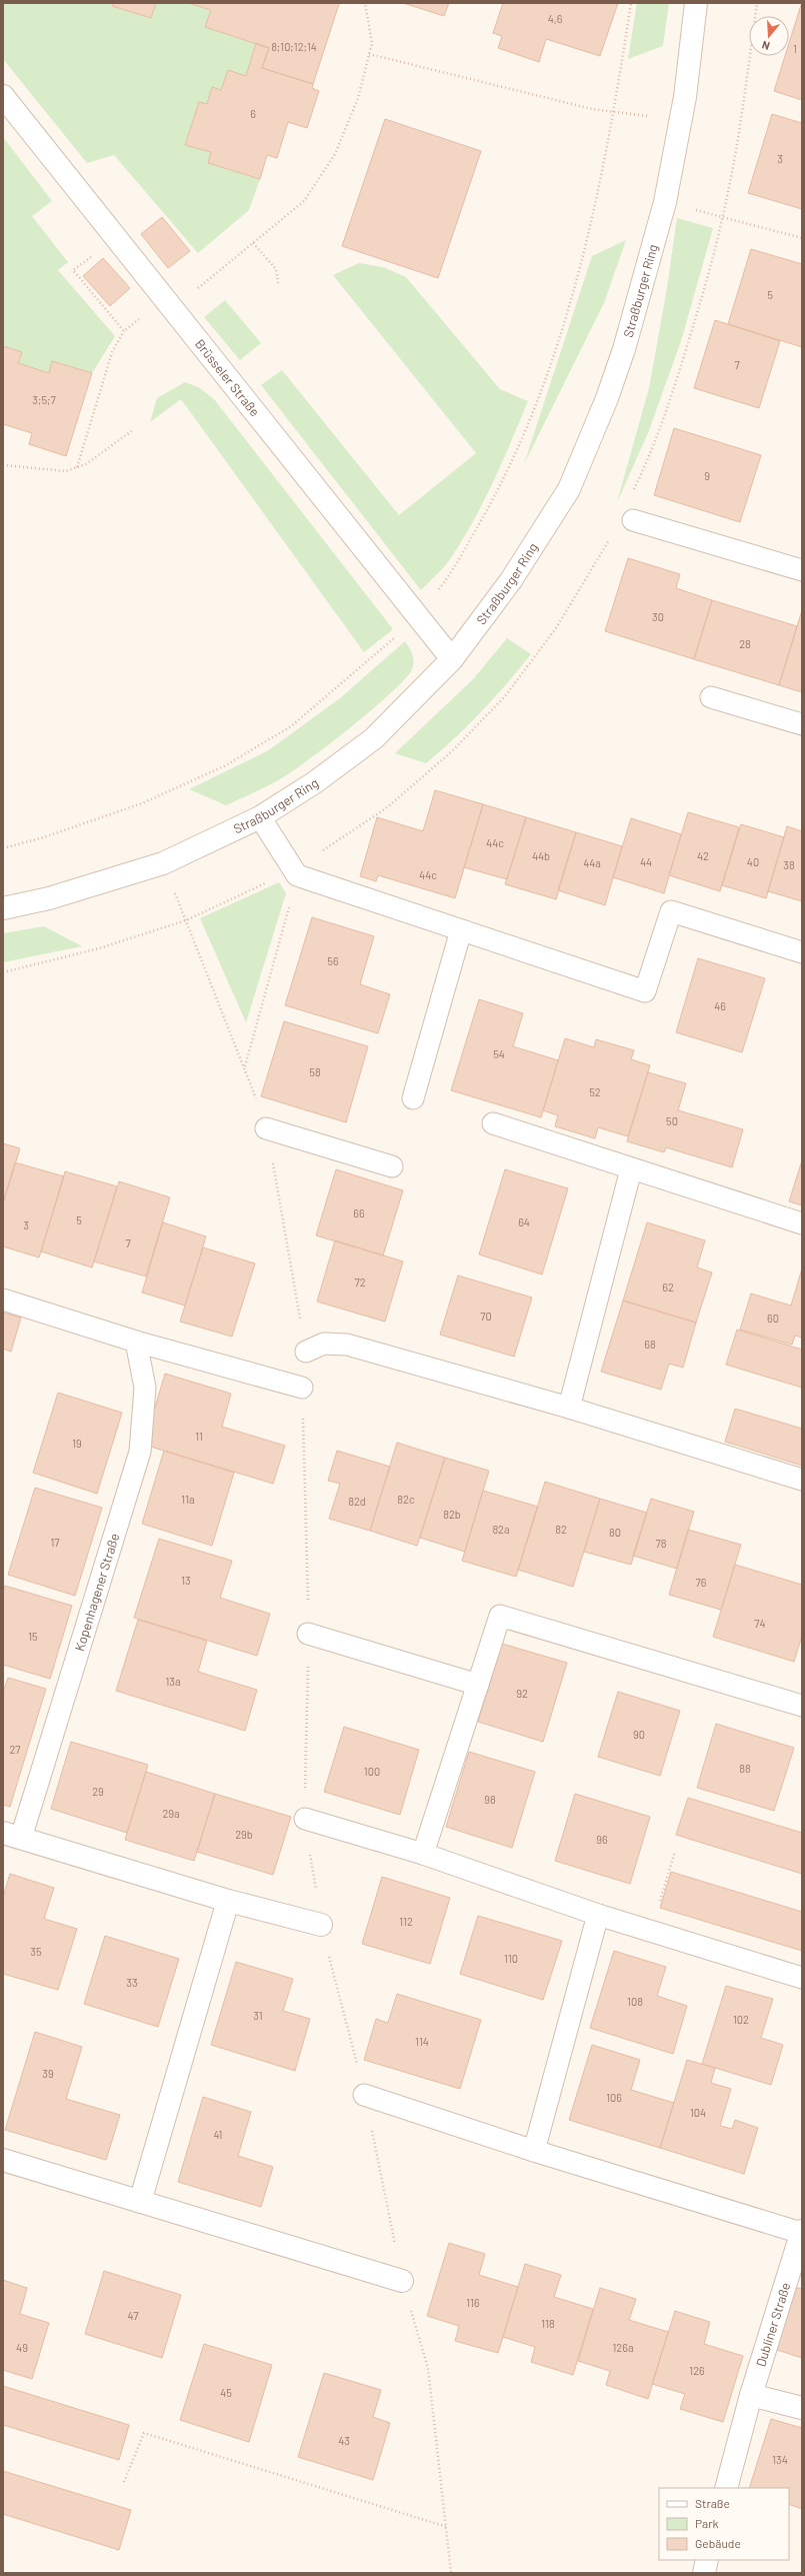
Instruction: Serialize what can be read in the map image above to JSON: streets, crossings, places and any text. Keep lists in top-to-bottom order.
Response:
{
  "streets": {
    "street": ["Straßburger Ring", "Brüsseler Straße", "Dubliner Straße"],
    "lane": ["Kopenhagener Straße"]
  },
  "crossings": [
    ["Straßburger Ring", "Brüsseler Straße"]
  ],
  "house_numbers": [
    "4,6",
    "8;10;12;14",
    "1",
    "6",
    "3",
    "5",
    "7",
    "3;5;7",
    "9",
    "30",
    "28",
    "44c",
    "44b",
    "42",
    "44",
    "40",
    "44a",
    "38",
    "44c",
    "56",
    "46",
    "54",
    "58",
    "52",
    "50",
    "66",
    "5",
    "64",
    "3",
    "7",
    "72",
    "62",
    "70",
    "60",
    "68",
    "11",
    "19",
    "11a",
    "82c",
    "82d",
    "82b",
    "82a",
    "82",
    "80",
    "17",
    "78",
    "13",
    "76",
    "74",
    "15",
    "13a",
    "92",
    "90",
    "27",
    "88",
    "100",
    "29",
    "98",
    "29a",
    "29b",
    "96",
    "112",
    "35",
    "110",
    "33",
    "108",
    "31",
    "102",
    "114",
    "39",
    "106",
    "104",
    "41",
    "116",
    "47",
    "118",
    "49",
    "126a",
    "126",
    "45",
    "43",
    "134"
  ],
  "legend": ["Straße", "Park", "Gebäude"],
  "north": "bottom"
}
